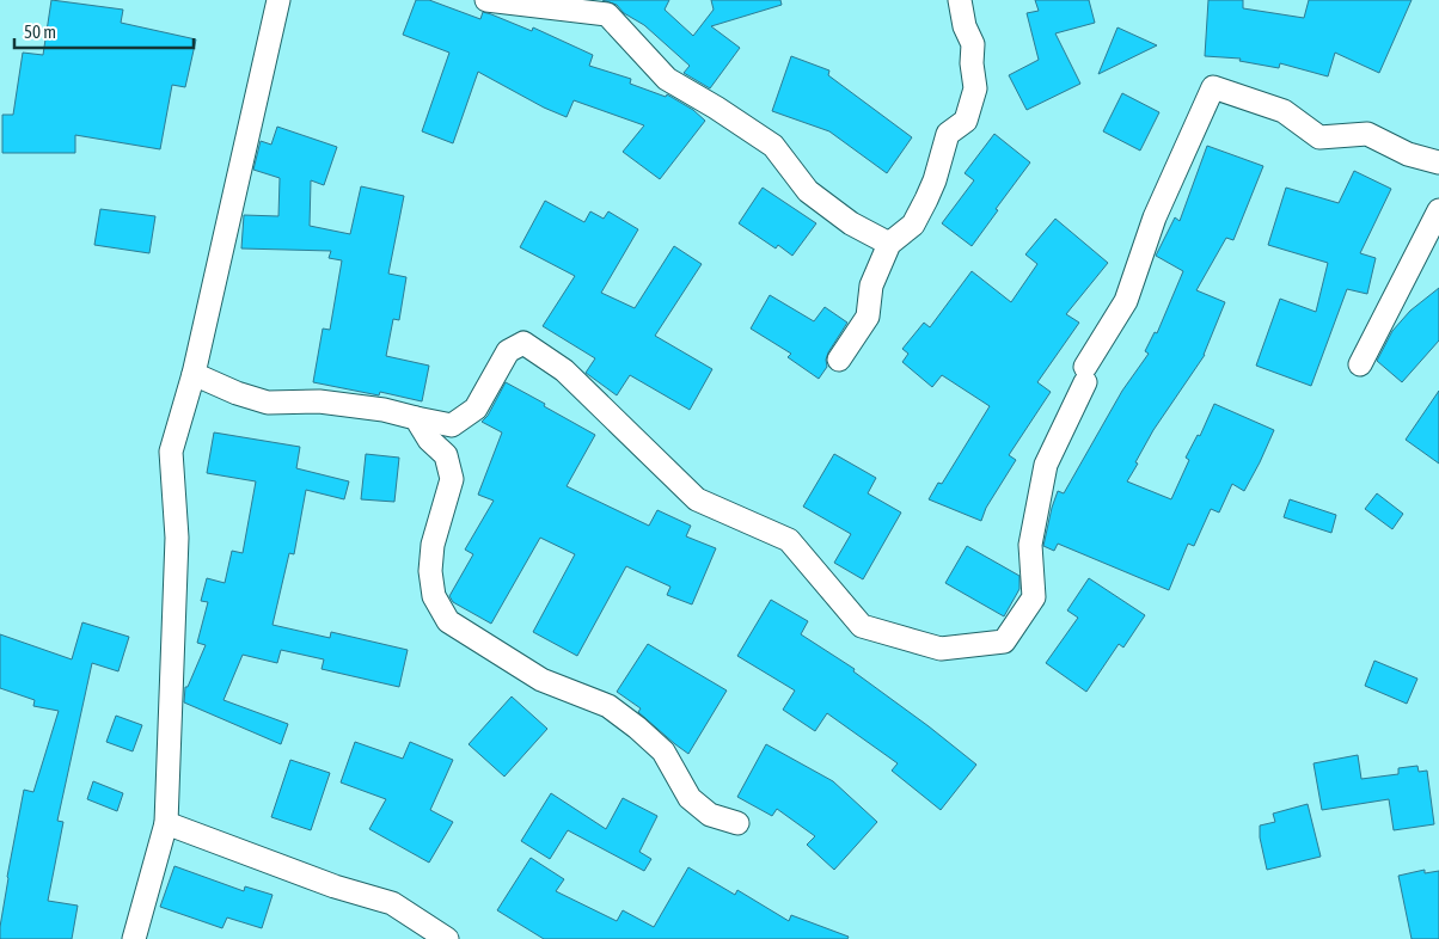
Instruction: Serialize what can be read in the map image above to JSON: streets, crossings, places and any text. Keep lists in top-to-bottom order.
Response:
{
  "scale_bar": "50 m"
}
